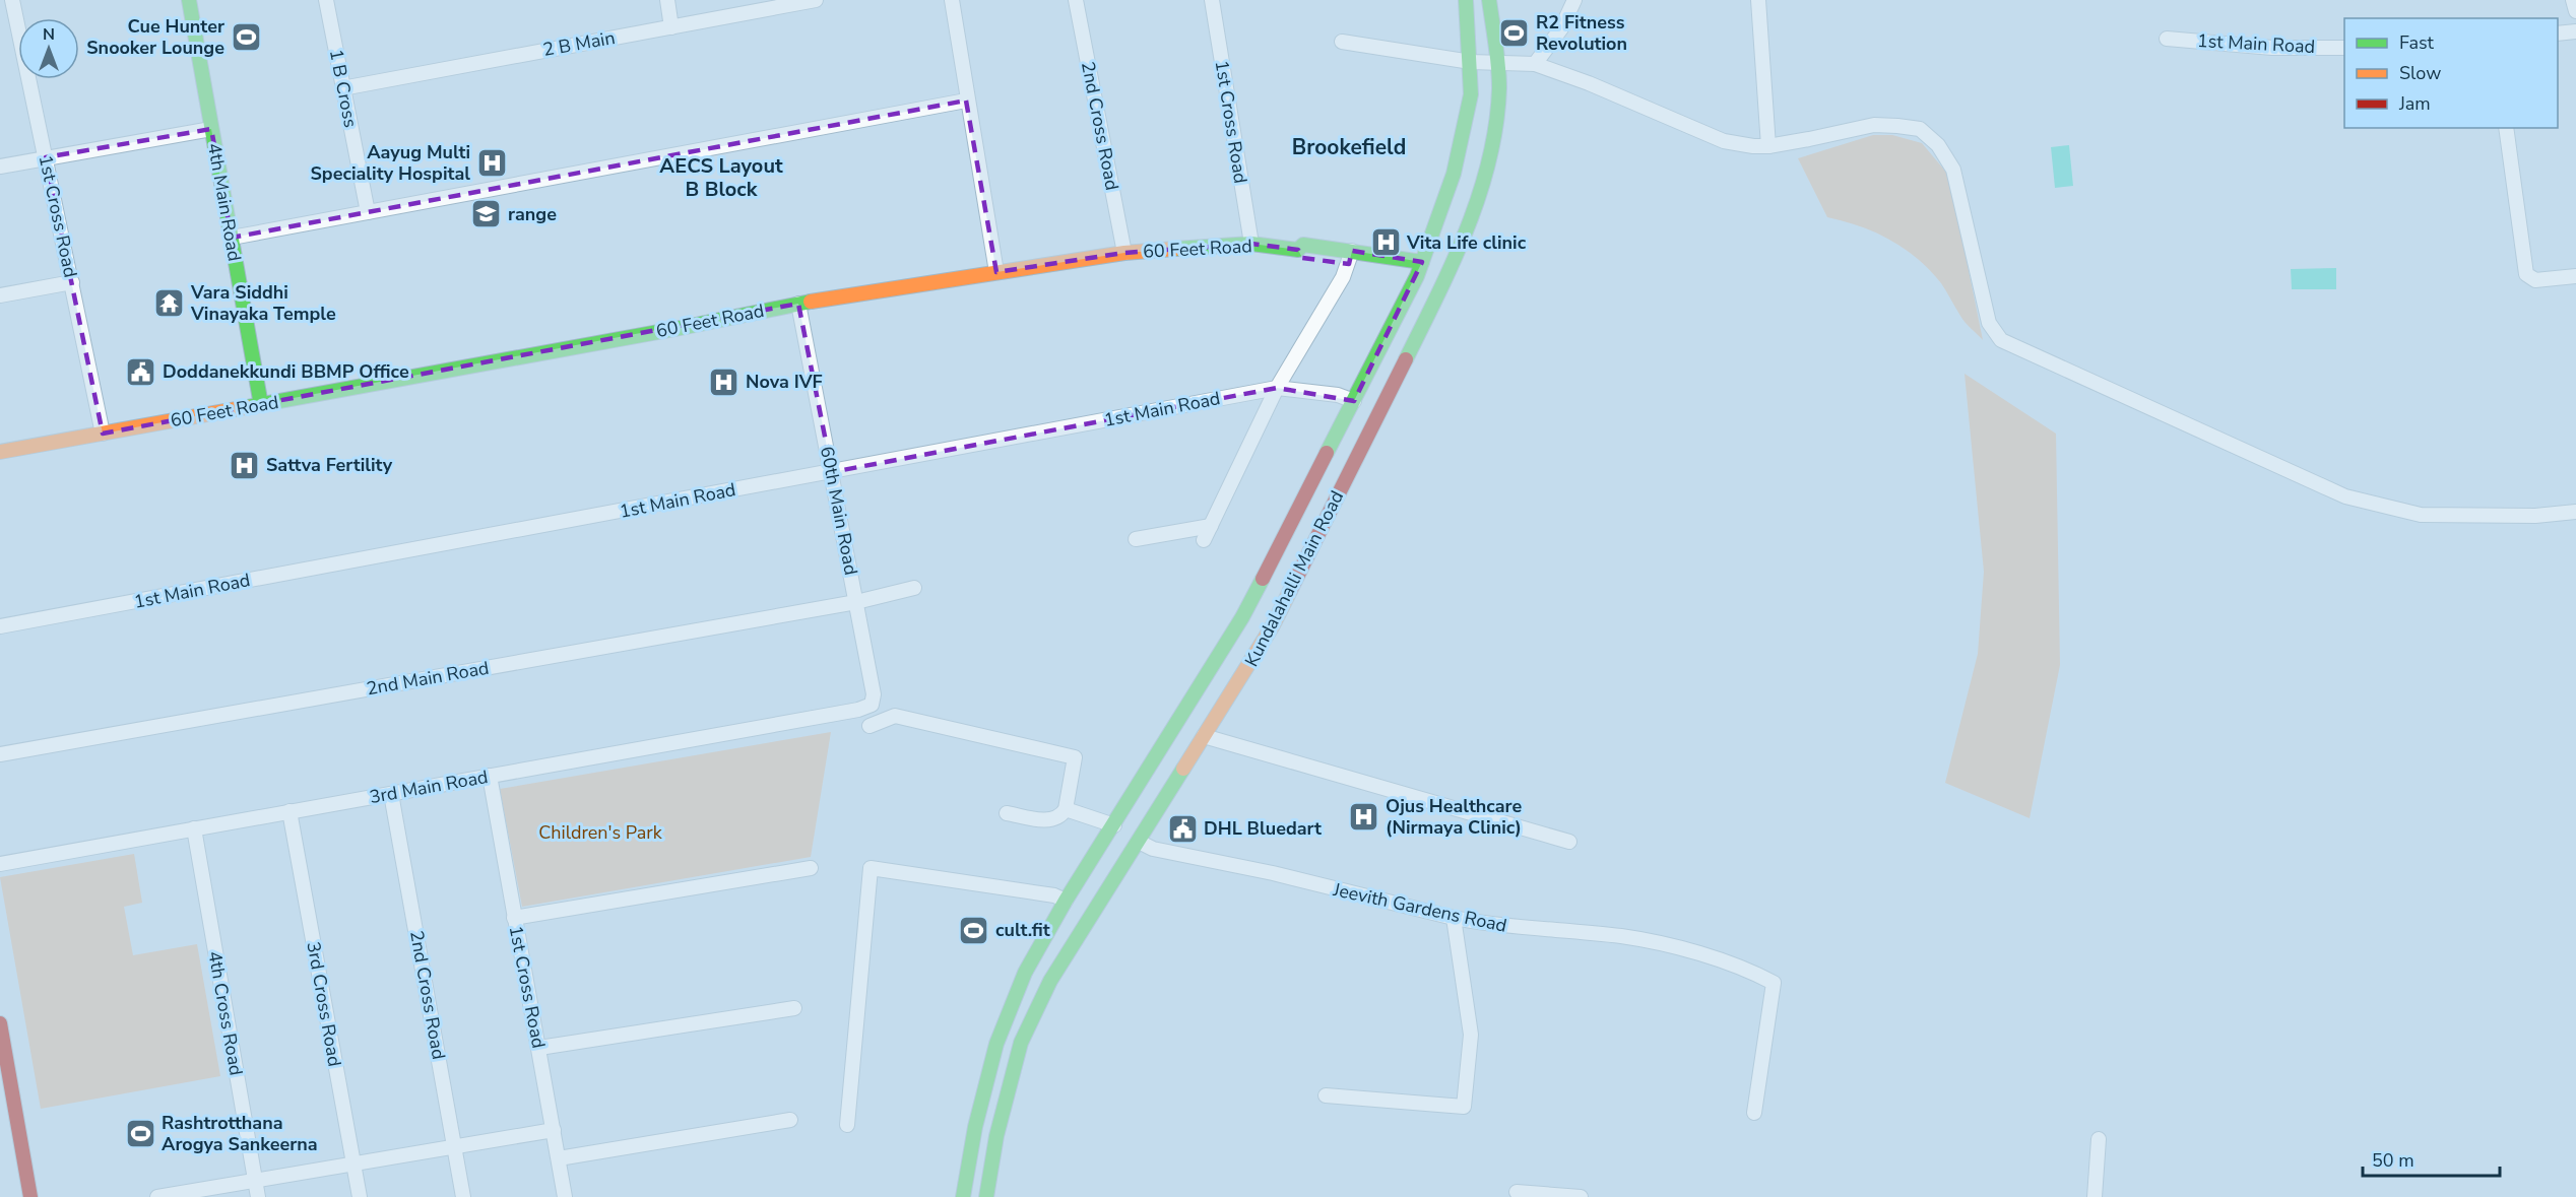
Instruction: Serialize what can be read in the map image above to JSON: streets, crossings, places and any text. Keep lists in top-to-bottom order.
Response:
{
  "streets": {
    "main road": ["4th Main Road", "60 Feet Road", "Kundalahalli Main Road"],
    "street": [
      "2 B Main",
      "1st Main Road",
      "1 B Cross",
      "1st Cross Road",
      "2nd Cross Road",
      "60th Main Road",
      "2nd Main Road",
      "3rd Main Road",
      "Jeevith Gardens Road",
      "3rd Cross Road",
      "4th Cross Road"
    ]
  },
  "crossings": [
    ["2 B Main", "1 B Cross"],
    ["1st Main Road", "60th Main Road"],
    ["1st Main Road", "Kundalahalli Main Road"],
    ["1st Cross Road", "60 Feet Road"],
    ["1st Cross Road", "3rd Main Road"],
    ["2nd Cross Road", "60 Feet Road"],
    ["2nd Cross Road", "3rd Main Road"],
    ["4th Main Road", "60 Feet Road"],
    ["60 Feet Road", "60th Main Road"],
    ["60 Feet Road", "Kundalahalli Main Road"],
    ["60th Main Road", "2nd Main Road"],
    ["60th Main Road", "3rd Main Road"],
    ["Kundalahalli Main Road", "Jeevith Gardens Road"],
    ["3rd Main Road", "3rd Cross Road"],
    ["3rd Main Road", "4th Cross Road"]
  ],
  "districts": ["Brookefield", "AECS Layout B Block"],
  "parks": ["Children's Park"],
  "places": {
    "sports": [
      "R2 Fitness Revolution",
      "Cue Hunter Snooker Lounge",
      "cult.fit",
      "Rashtrotthana Arogya Sankeerna"
    ],
    "hospital": [
      "Aayug Multi Speciality Hospital",
      "Vita Life clinic",
      "Nova IVF",
      "Sattva Fertility",
      "Ojus Healthcare (Nirmaya Clinic)"
    ],
    "school or university": ["range"],
    "temple": ["Vara Siddhi Vinayaka Temple"],
    "public building": ["Doddanekkundi BBMP Office", "DHL Bluedart"]
  },
  "legend": ["Fast", "Slow", "Jam"],
  "scale_bar": "50 m",
  "north": "top"
}
